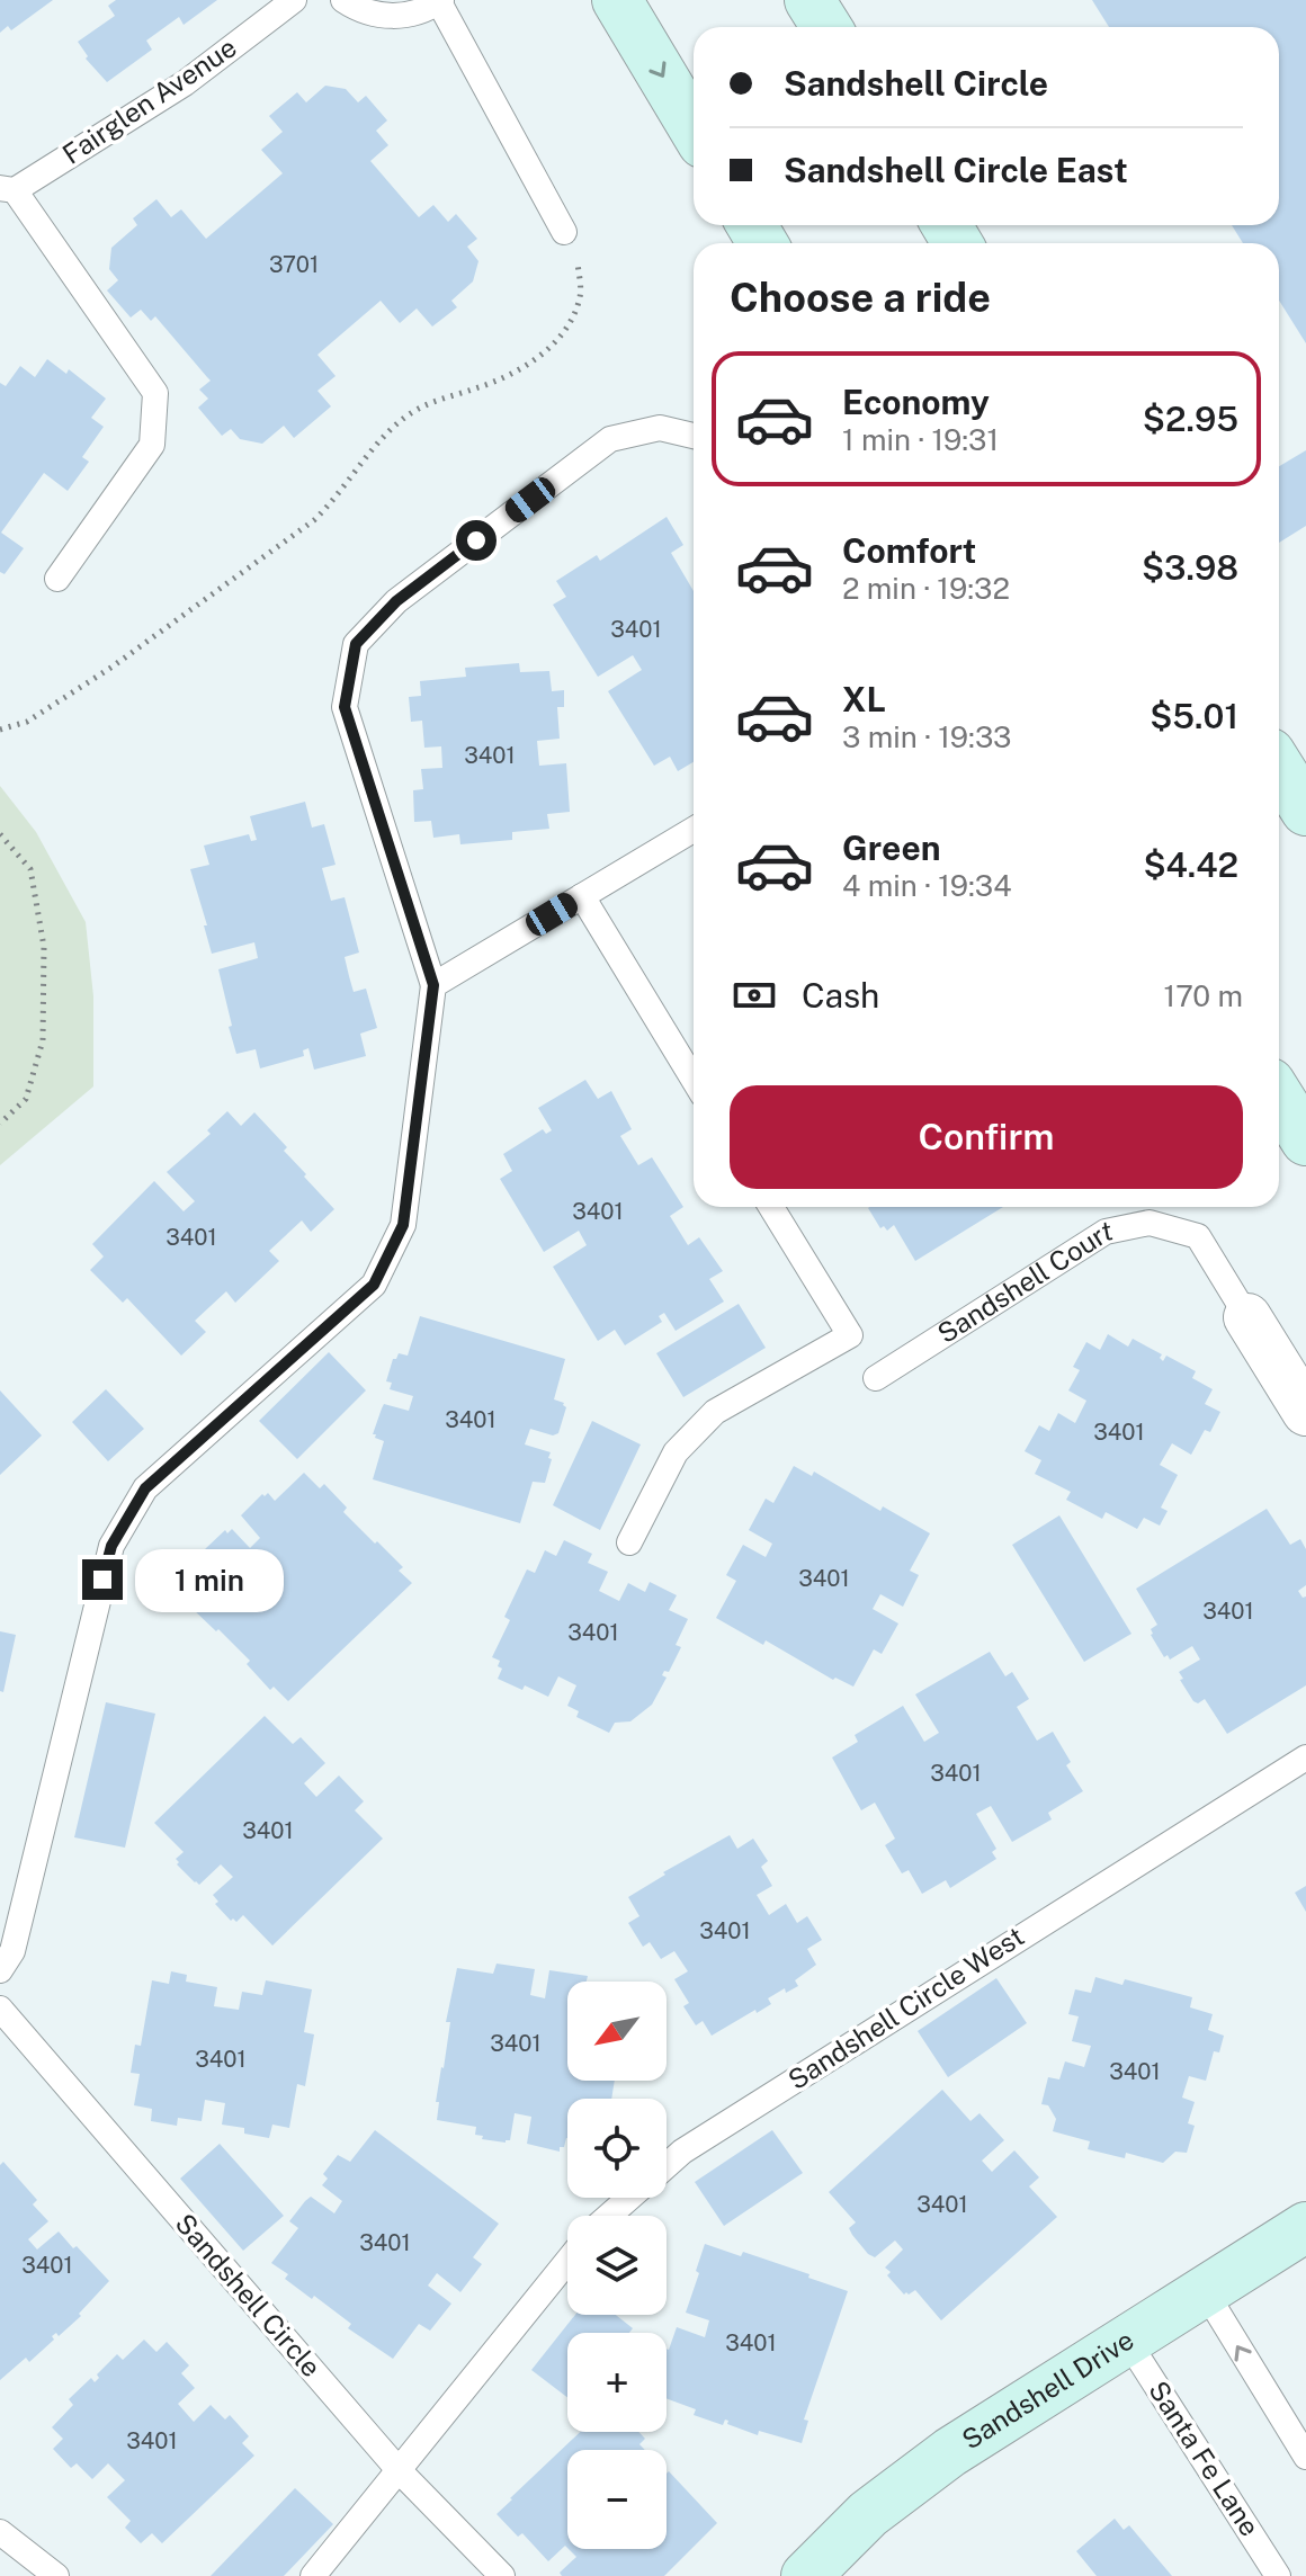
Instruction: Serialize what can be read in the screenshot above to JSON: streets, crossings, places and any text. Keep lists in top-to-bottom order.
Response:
{
  "streets": {
    "street": ["Sandshell Court", "Sandshell Drive"],
    "lane": [
      "Fairglen Avenue",
      "Sandshell Circle West",
      "Sandshell Circle",
      "Santa Fe Lane"
    ]
  },
  "crossings": [
    ["Sandshell Drive", "Santa Fe Lane"]
  ],
  "house_numbers": [
    "3701",
    "3401",
    "3401",
    "3401",
    "3401",
    "3401",
    "3401",
    "3401",
    "3401",
    "3401",
    "3401",
    "3401",
    "3401",
    "3401",
    "3401",
    "3401",
    "3401",
    "3401",
    "3401",
    "3401",
    "3401"
  ],
  "north": "bottom left",
  "page": {
    "banner": ["Sandshell Circle", "Sandshell Circle East"],
    "heading": "Choose a ride",
    "list": [
      {
        "name": "Economy",
        "note": "1 min · 19:31",
        "value": "$2.95"
      },
      {
        "name": "Comfort",
        "note": "2 min · 19:32",
        "value": "$3.98"
      },
      {
        "name": "XL",
        "note": "3 min · 19:33",
        "value": "$5.01"
      },
      {
        "name": "Green",
        "note": "4 min · 19:34",
        "value": "$4.42"
      }
    ],
    "pay": ["Cash", "170 m"],
    "buttons": "Confirm",
    "bubble": "1 min",
    "map_buttons": ["+", "−"]
  }
}
